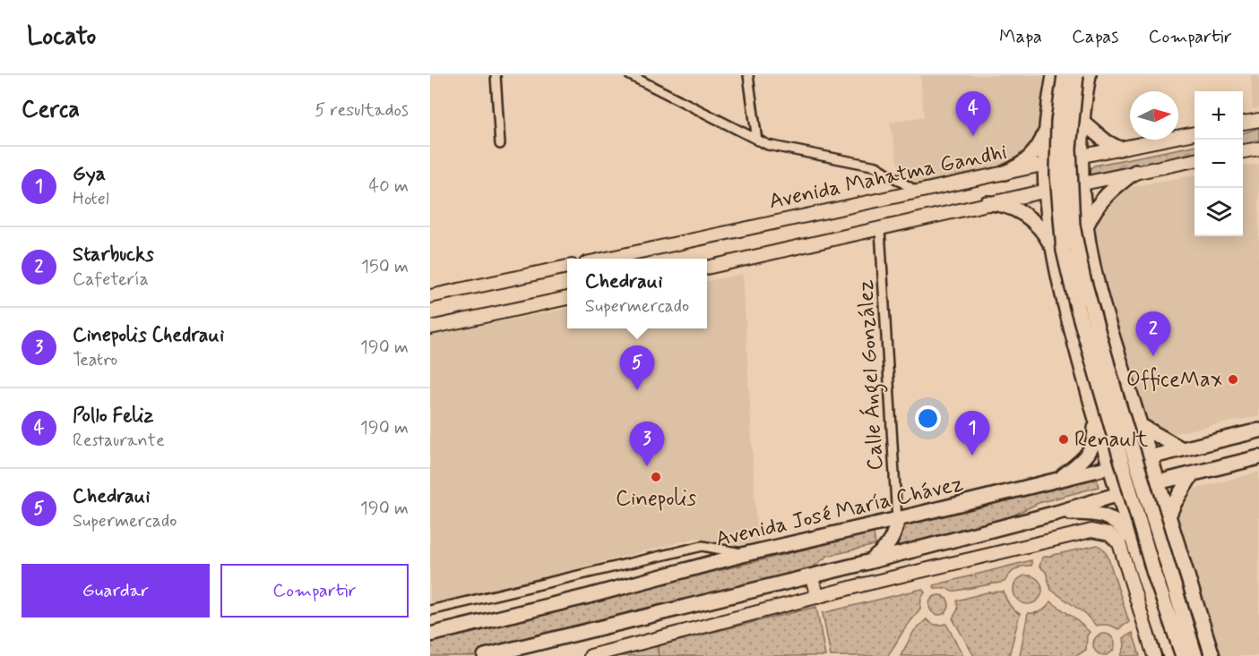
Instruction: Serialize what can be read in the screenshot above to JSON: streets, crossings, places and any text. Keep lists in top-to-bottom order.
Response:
{
  "streets": {
    "main road": ["Avenida Mahatma Gandhi", "Avenida José María Chávez"],
    "street": ["Calle Ángel González"]
  },
  "crossings": [
    ["Calle Ángel González", "Avenida José María Chávez"]
  ],
  "places": ["OfficeMax", "Renault", "Cinepolis"],
  "north": "right",
  "page": {
    "header": "Locato",
    "nav": ["Mapa", "Capas", "Compartir"],
    "heading": ["Cerca", "5 resultados"],
    "map_buttons": ["+", "−"],
    "pins": [
      "4",
      "2",
      "5",
      "1",
      "3"
    ],
    "list": [
      {
        "mark": "1",
        "name": "Gya",
        "note": "Hotel",
        "value": "40 m"
      },
      {
        "mark": "2",
        "name": "Starbucks",
        "note": "Cafetería",
        "value": "150 m"
      },
      {
        "mark": "3",
        "name": "Cinepolis Chedraui",
        "note": "Teatro",
        "value": "190 m"
      },
      {
        "mark": "4",
        "name": "Pollo Feliz",
        "note": "Restaurante",
        "value": "190 m"
      },
      {
        "mark": "5",
        "name": "Chedraui",
        "note": "Supermercado",
        "value": "190 m"
      }
    ],
    "popup": ["Chedraui", "Supermercado"],
    "buttons": ["Guardar", "Compartir"]
  }
}
